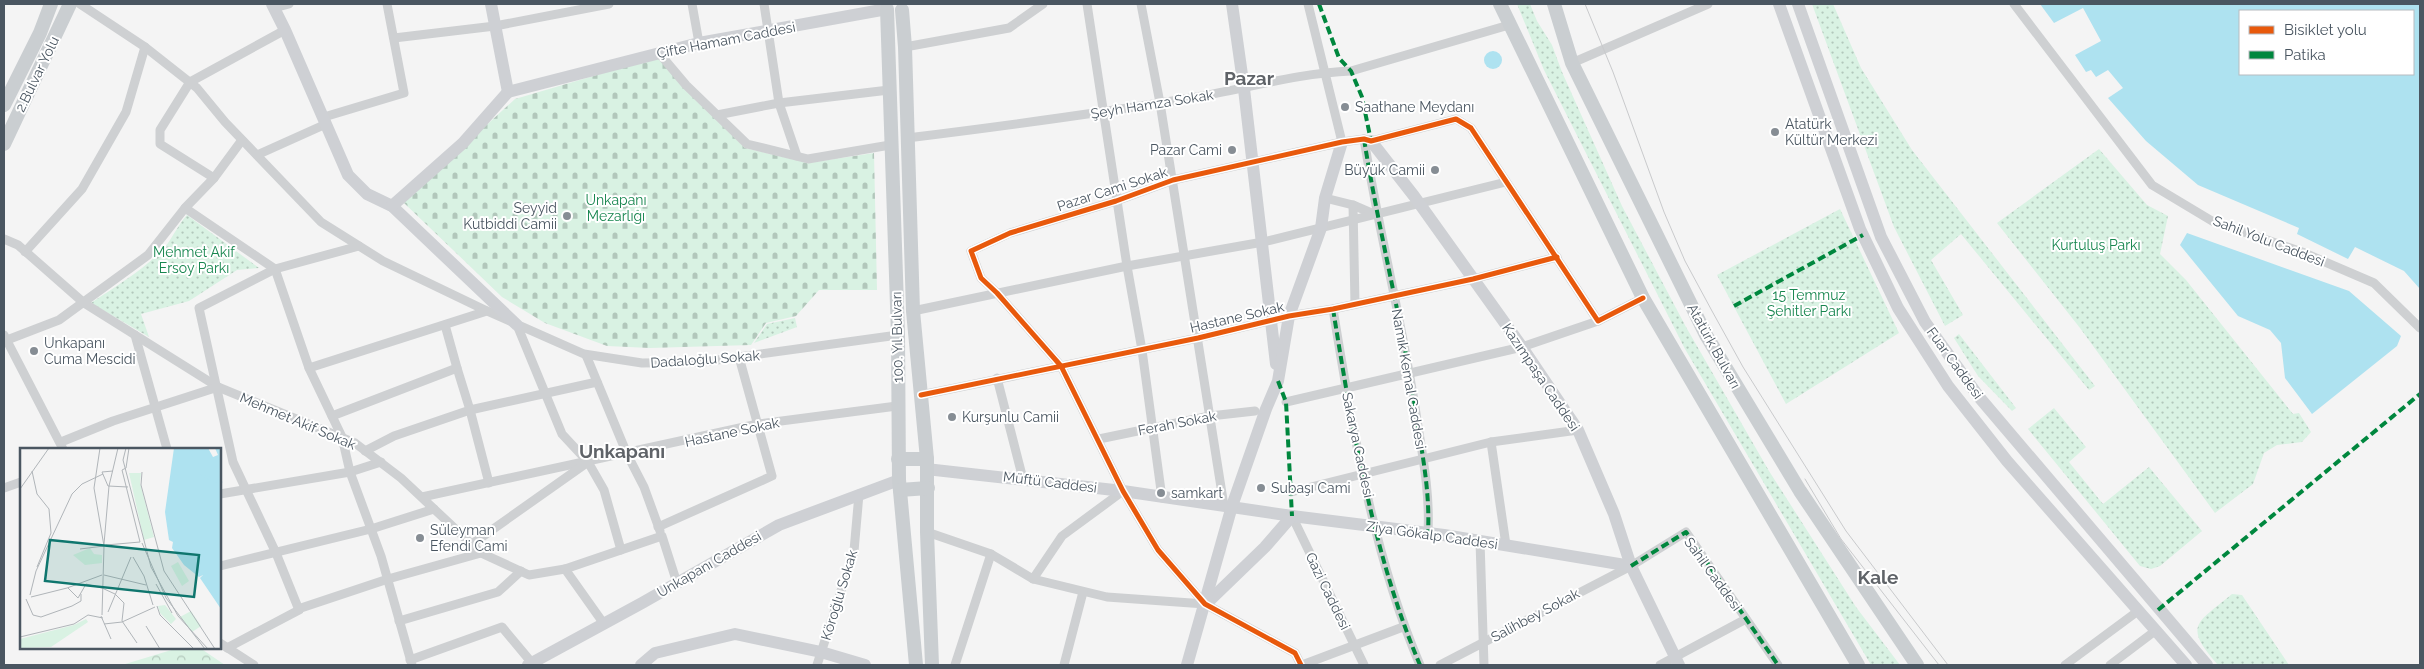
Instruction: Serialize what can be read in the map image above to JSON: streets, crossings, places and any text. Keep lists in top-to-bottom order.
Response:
{
  "streets": {
    "main road": [
      "Çifte Hamam Caddesi",
      "2.Bulvar Yolu",
      "100. Yıl Bulvarı",
      "Atatürk Bulvarı",
      "Fuar Caddesi",
      "Kazımpaşa Caddesi",
      "Müftü Caddesi",
      "Ziya Gökalp Caddesi",
      "Unkapanı Caddesi"
    ],
    "street": [
      "Şeyh Hamza Sokak",
      "Pazar Cami Sokak",
      "Sahil Yolu Caddesi",
      "Hastane Sokak",
      "Dadaloğlu Sokak",
      "Namık Kemal Caddesi",
      "Mehmet Akif Sokak",
      "Ferah Sokak",
      "Sakarya Caddesi",
      "Sahil Caddesi",
      "Gazi Caddesi",
      "Köroğlu Sokak",
      "Salihbey Sokak"
    ]
  },
  "crossings": [
    ["Çifte Hamam Caddesi", "100. Yıl Bulvarı"],
    ["Şeyh Hamza Sokak", "100. Yıl Bulvarı"],
    ["Pazar Cami Sokak", "Hastane Sokak"],
    ["Pazar Cami Sokak", "Kazımpaşa Caddesi"],
    ["Pazar Cami Sokak", "Namık Kemal Caddesi"],
    ["Hastane Sokak", "100. Yıl Bulvarı"],
    ["Hastane Sokak", "Kazımpaşa Caddesi"],
    ["Hastane Sokak", "Namık Kemal Caddesi"],
    ["Hastane Sokak", "Mehmet Akif Sokak"],
    ["Hastane Sokak", "Sakarya Caddesi"],
    ["100. Yıl Bulvarı", "Dadaloğlu Sokak"],
    ["100. Yıl Bulvarı", "Müftü Caddesi"],
    ["100. Yıl Bulvarı", "Unkapanı Caddesi"],
    ["Kazımpaşa Caddesi", "Namık Kemal Caddesi"],
    ["Kazımpaşa Caddesi", "Ziya Gökalp Caddesi"],
    ["Kazımpaşa Caddesi", "Sahil Caddesi"],
    ["Kazımpaşa Caddesi", "Salihbey Sokak"],
    ["Namık Kemal Caddesi", "Ziya Gökalp Caddesi"],
    ["Sakarya Caddesi", "Ziya Gökalp Caddesi"],
    ["Müftü Caddesi", "Ziya Gökalp Caddesi"],
    ["Ziya Gökalp Caddesi", "Sahil Caddesi"],
    ["Ziya Gökalp Caddesi", "Gazi Caddesi"],
    ["Ziya Gökalp Caddesi", "Salihbey Sokak"],
    ["Unkapanı Caddesi", "Köroğlu Sokak"],
    ["Sahil Caddesi", "Salihbey Sokak"]
  ],
  "districts": ["Pazar", "Unkapanı", "Kale"],
  "parks": [
    "Unkapanı Mezarlığı",
    "Kurtuluş Parkı",
    "Mehmet Akif Ersoy Parkı",
    "15 Temmuz Şehitler Parkı"
  ],
  "places": [
    "Saathane Meydanı",
    "Atatürk Kültür Merkezi",
    "Pazar Cami",
    "Büyük Camii",
    "Seyyid Kutbiddi Camii",
    "Unkapanı Cuma Mescidi",
    "Kurşunlu Camii",
    "Subaşı Cami",
    "samkart",
    "Süleyman Efendi Cami"
  ],
  "legend": ["Bisiklet yolu", "Patika"]
}
